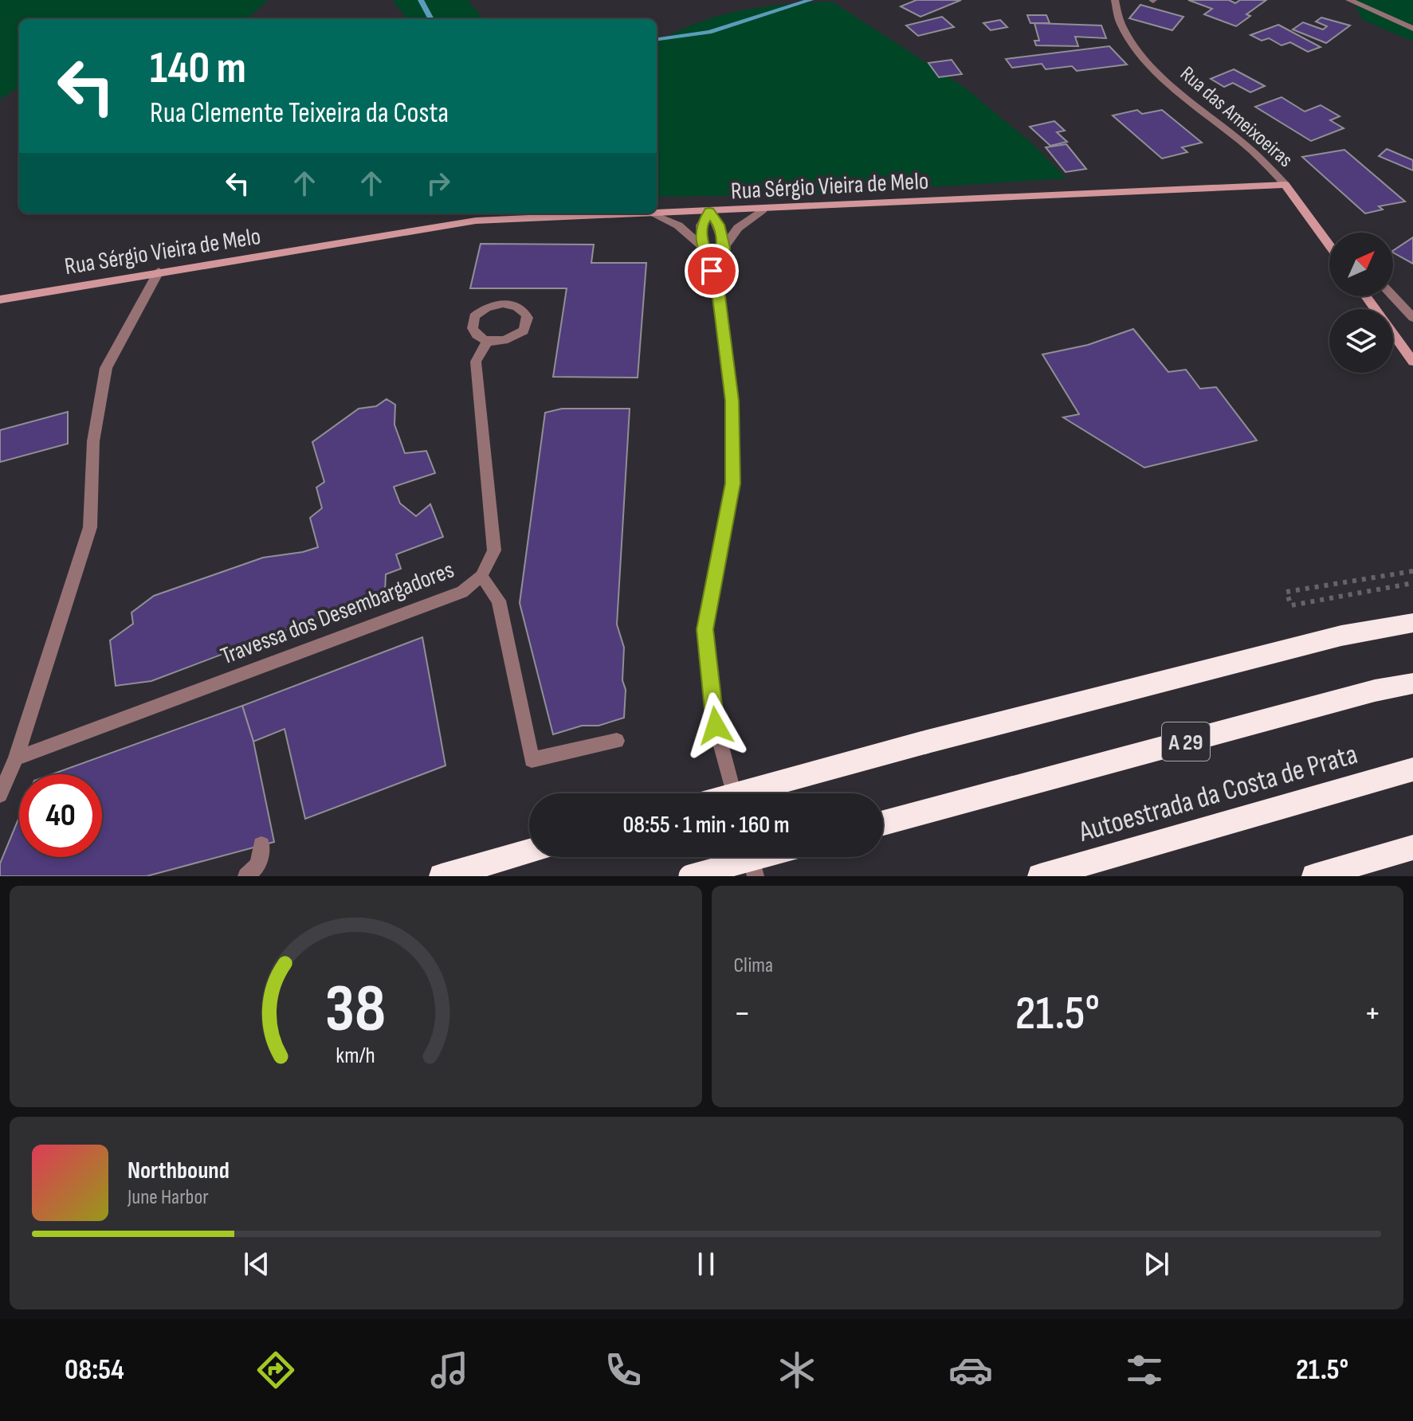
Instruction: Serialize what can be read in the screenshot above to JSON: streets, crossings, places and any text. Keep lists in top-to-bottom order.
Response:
{
  "streets": {
    "highway": ["A 29", "Autoestrada da Costa de Prata"],
    "main road": ["Rua das Ameixoeiras", "Rua Sérgio Vieira de Melo"],
    "street": ["Travessa dos Desembargadores"]
  },
  "crossings": [
    ["Rua das Ameixoeiras", "Rua Sérgio Vieira de Melo"]
  ],
  "north": "top right",
  "page": {
    "turn": ["140 m", "Rua Clemente Teixeira da Costa"],
    "limit": "40",
    "trip": "08:55 · 1 min · 160 m",
    "tile": "Clima",
    "heat": ["−", "21.5°", "+"],
    "song": ["Northbound", "June Harbor"],
    "tabs": ["08:54", "21.5°"],
    "gauge": ["38", "km/h"]
  }
}
